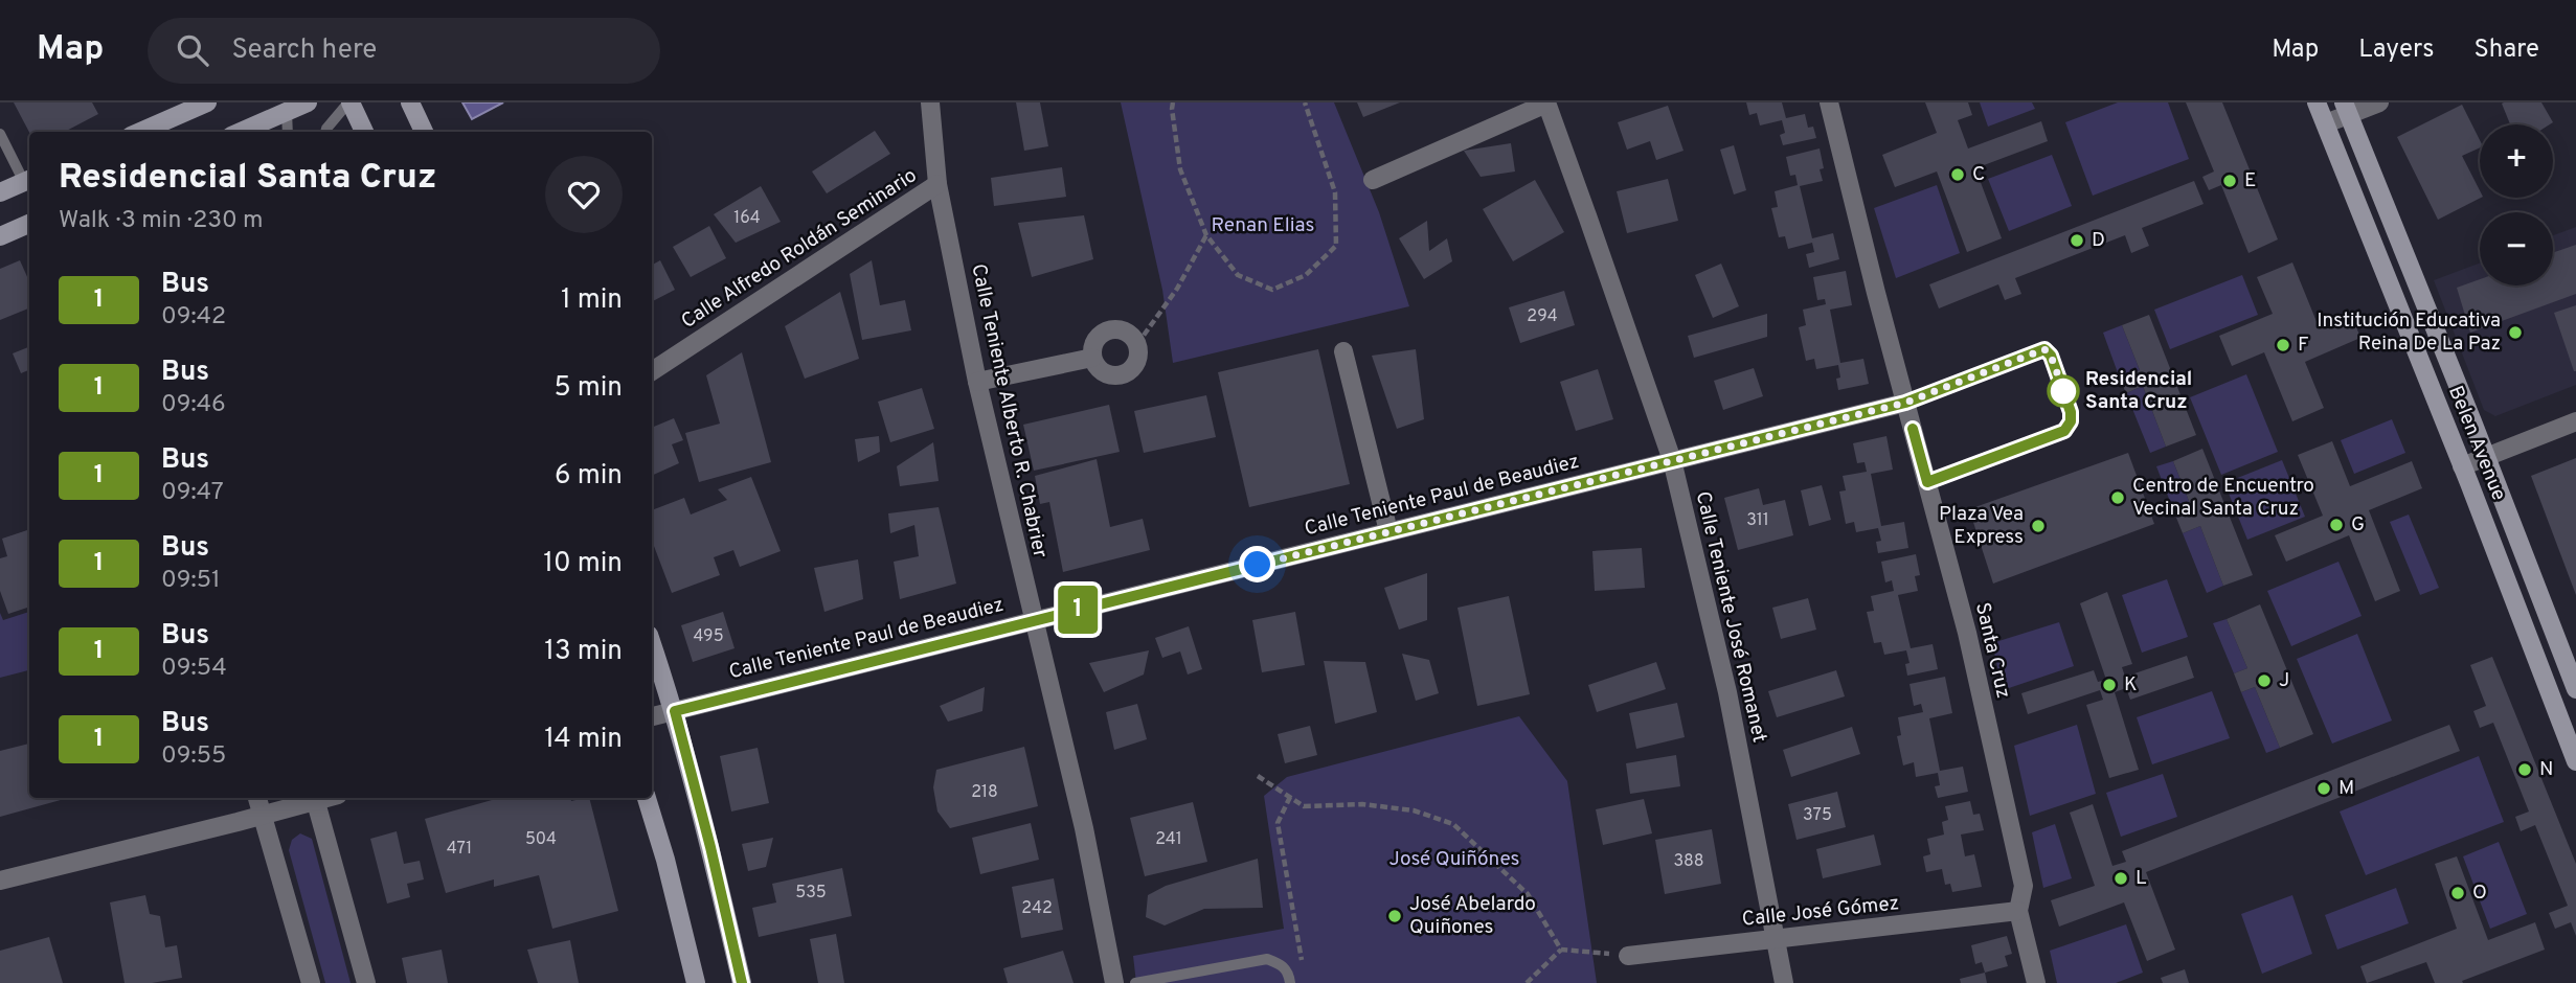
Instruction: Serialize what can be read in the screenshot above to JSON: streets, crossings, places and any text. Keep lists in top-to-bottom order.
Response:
{
  "streets": {
    "street": [
      "Calle Alfredo Roldán Seminario",
      "Calle Teniente Alberto R. Chabrier",
      "Belen Avenue",
      "Calle Teniente Paul de Beaudiez",
      "Calle Teniente José Romanet",
      "Santa Cruz",
      "Calle José Gómez"
    ]
  },
  "crossings": [
    ["Calle Alfredo Roldán Seminario", "Calle Teniente Alberto R. Chabrier"],
    ["Calle Teniente Alberto R. Chabrier", "Calle Teniente Paul de Beaudiez"],
    ["Calle Teniente Paul de Beaudiez", "Calle Teniente José Romanet"],
    ["Calle Teniente Paul de Beaudiez", "Santa Cruz"],
    ["Calle Teniente José Romanet", "Calle José Gómez"],
    ["Santa Cruz", "Calle José Gómez"]
  ],
  "parks": ["Renan Elias", "José Quiñónes"],
  "places": [
    "C",
    "E",
    "D",
    "Institución Educativa Reina De La Paz",
    "F",
    "Residencial Santa Cruz",
    "Centro de Encuentro Vecinal Santa Cruz",
    "G",
    "Plaza Vea Express",
    "J",
    "K",
    "N",
    "M",
    "L",
    "O",
    "José Abelardo Quiñones"
  ],
  "lines": ["bus line 1"],
  "house_numbers": [
    "164",
    "294",
    "311",
    "495",
    "218",
    "375",
    "504",
    "241",
    "471",
    "388",
    "535",
    "242"
  ],
  "page": {
    "header": "Map",
    "search": "Search here",
    "nav": ["Map", "Layers", "Share"],
    "on_map": "1",
    "map_buttons": ["+", "−"],
    "heading": ["Residencial Santa Cruz", "Walk · 3 min · 230 m"],
    "list": [
      {
        "mark": "1",
        "name": "Bus",
        "note": "09:42",
        "value": "1 min"
      },
      {
        "mark": "1",
        "name": "Bus",
        "note": "09:46",
        "value": "5 min"
      },
      {
        "mark": "1",
        "name": "Bus",
        "note": "09:47",
        "value": "6 min"
      },
      {
        "mark": "1",
        "name": "Bus",
        "note": "09:51",
        "value": "10 min"
      },
      {
        "mark": "1",
        "name": "Bus",
        "note": "09:54",
        "value": "13 min"
      },
      {
        "mark": "1",
        "name": "Bus",
        "note": "09:55",
        "value": "14 min"
      }
    ]
  }
}
